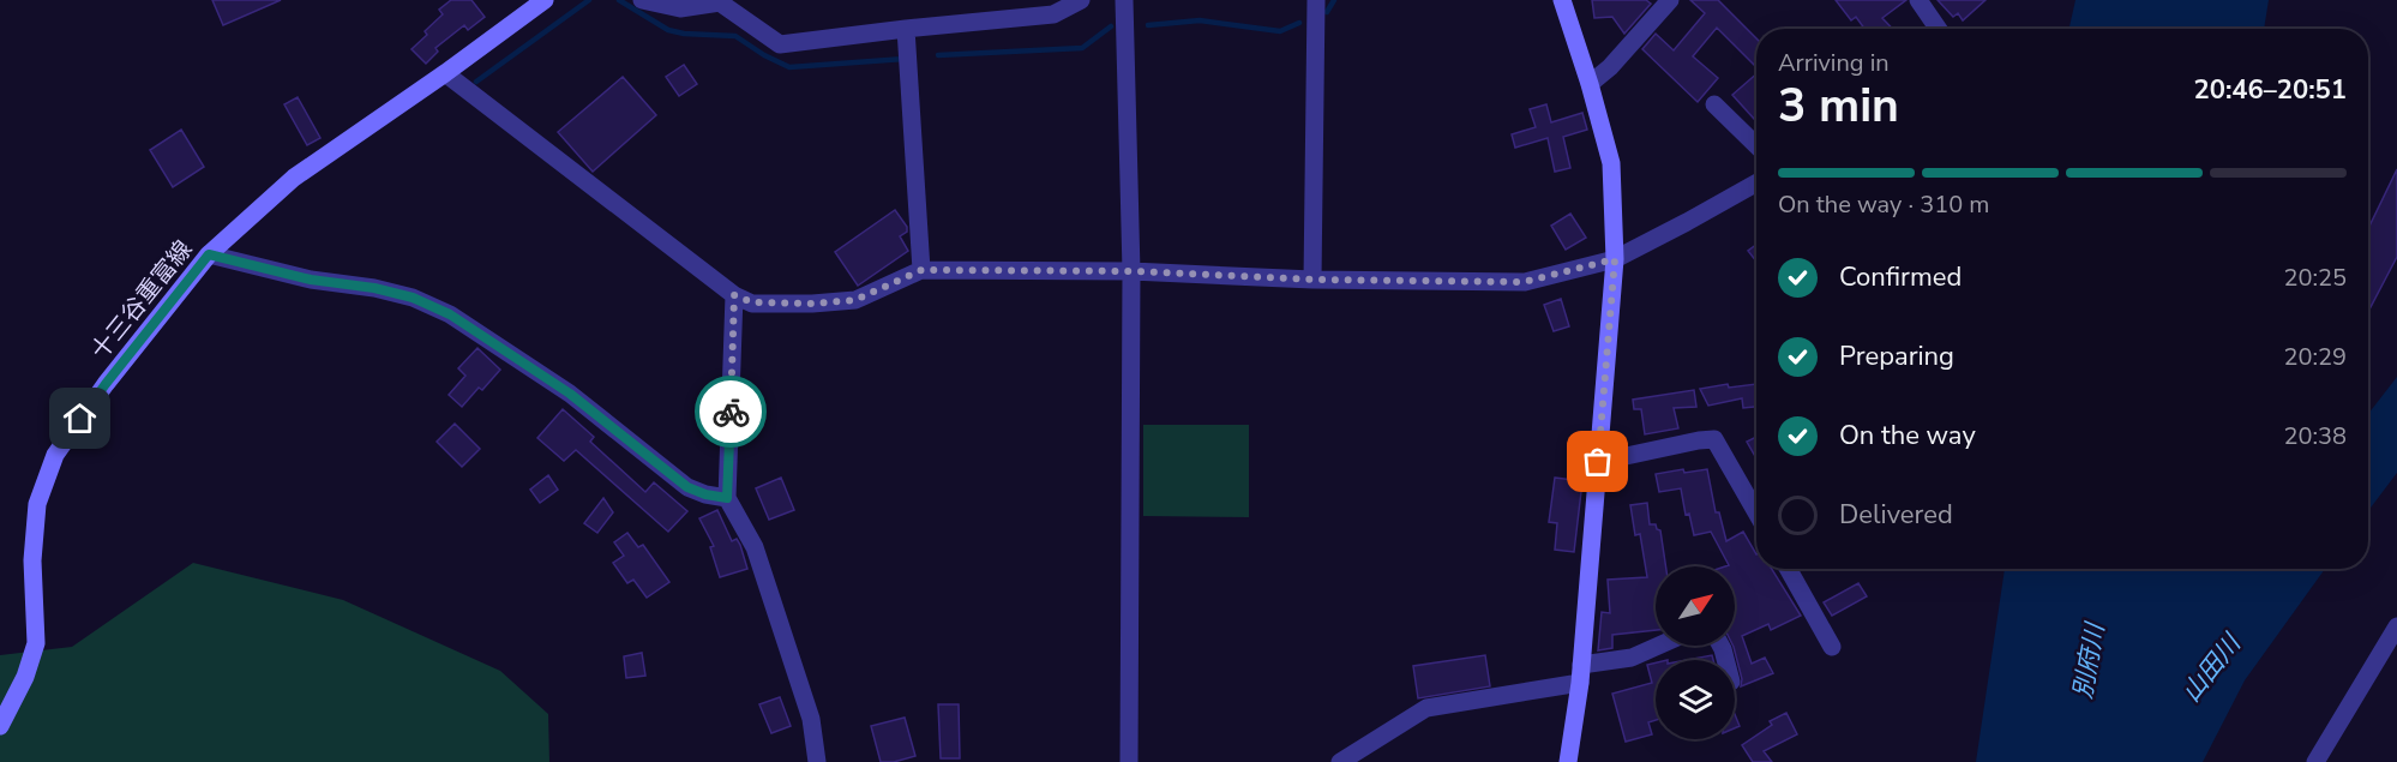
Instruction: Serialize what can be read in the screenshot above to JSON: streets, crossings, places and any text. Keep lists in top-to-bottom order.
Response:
{
  "streets": {
    "main road": ["十三谷重富線"]
  },
  "water": ["別府川", "山田川"],
  "north": "top right",
  "page": {
    "heading": ["3 min", "Arriving in", "20:46–20:51"],
    "bar": "On the way · 310 m",
    "list": [
      ["Confirmed", "20:25"],
      ["Preparing", "20:29"],
      ["On the way", "20:38"],
      "Delivered"
    ]
  }
}
